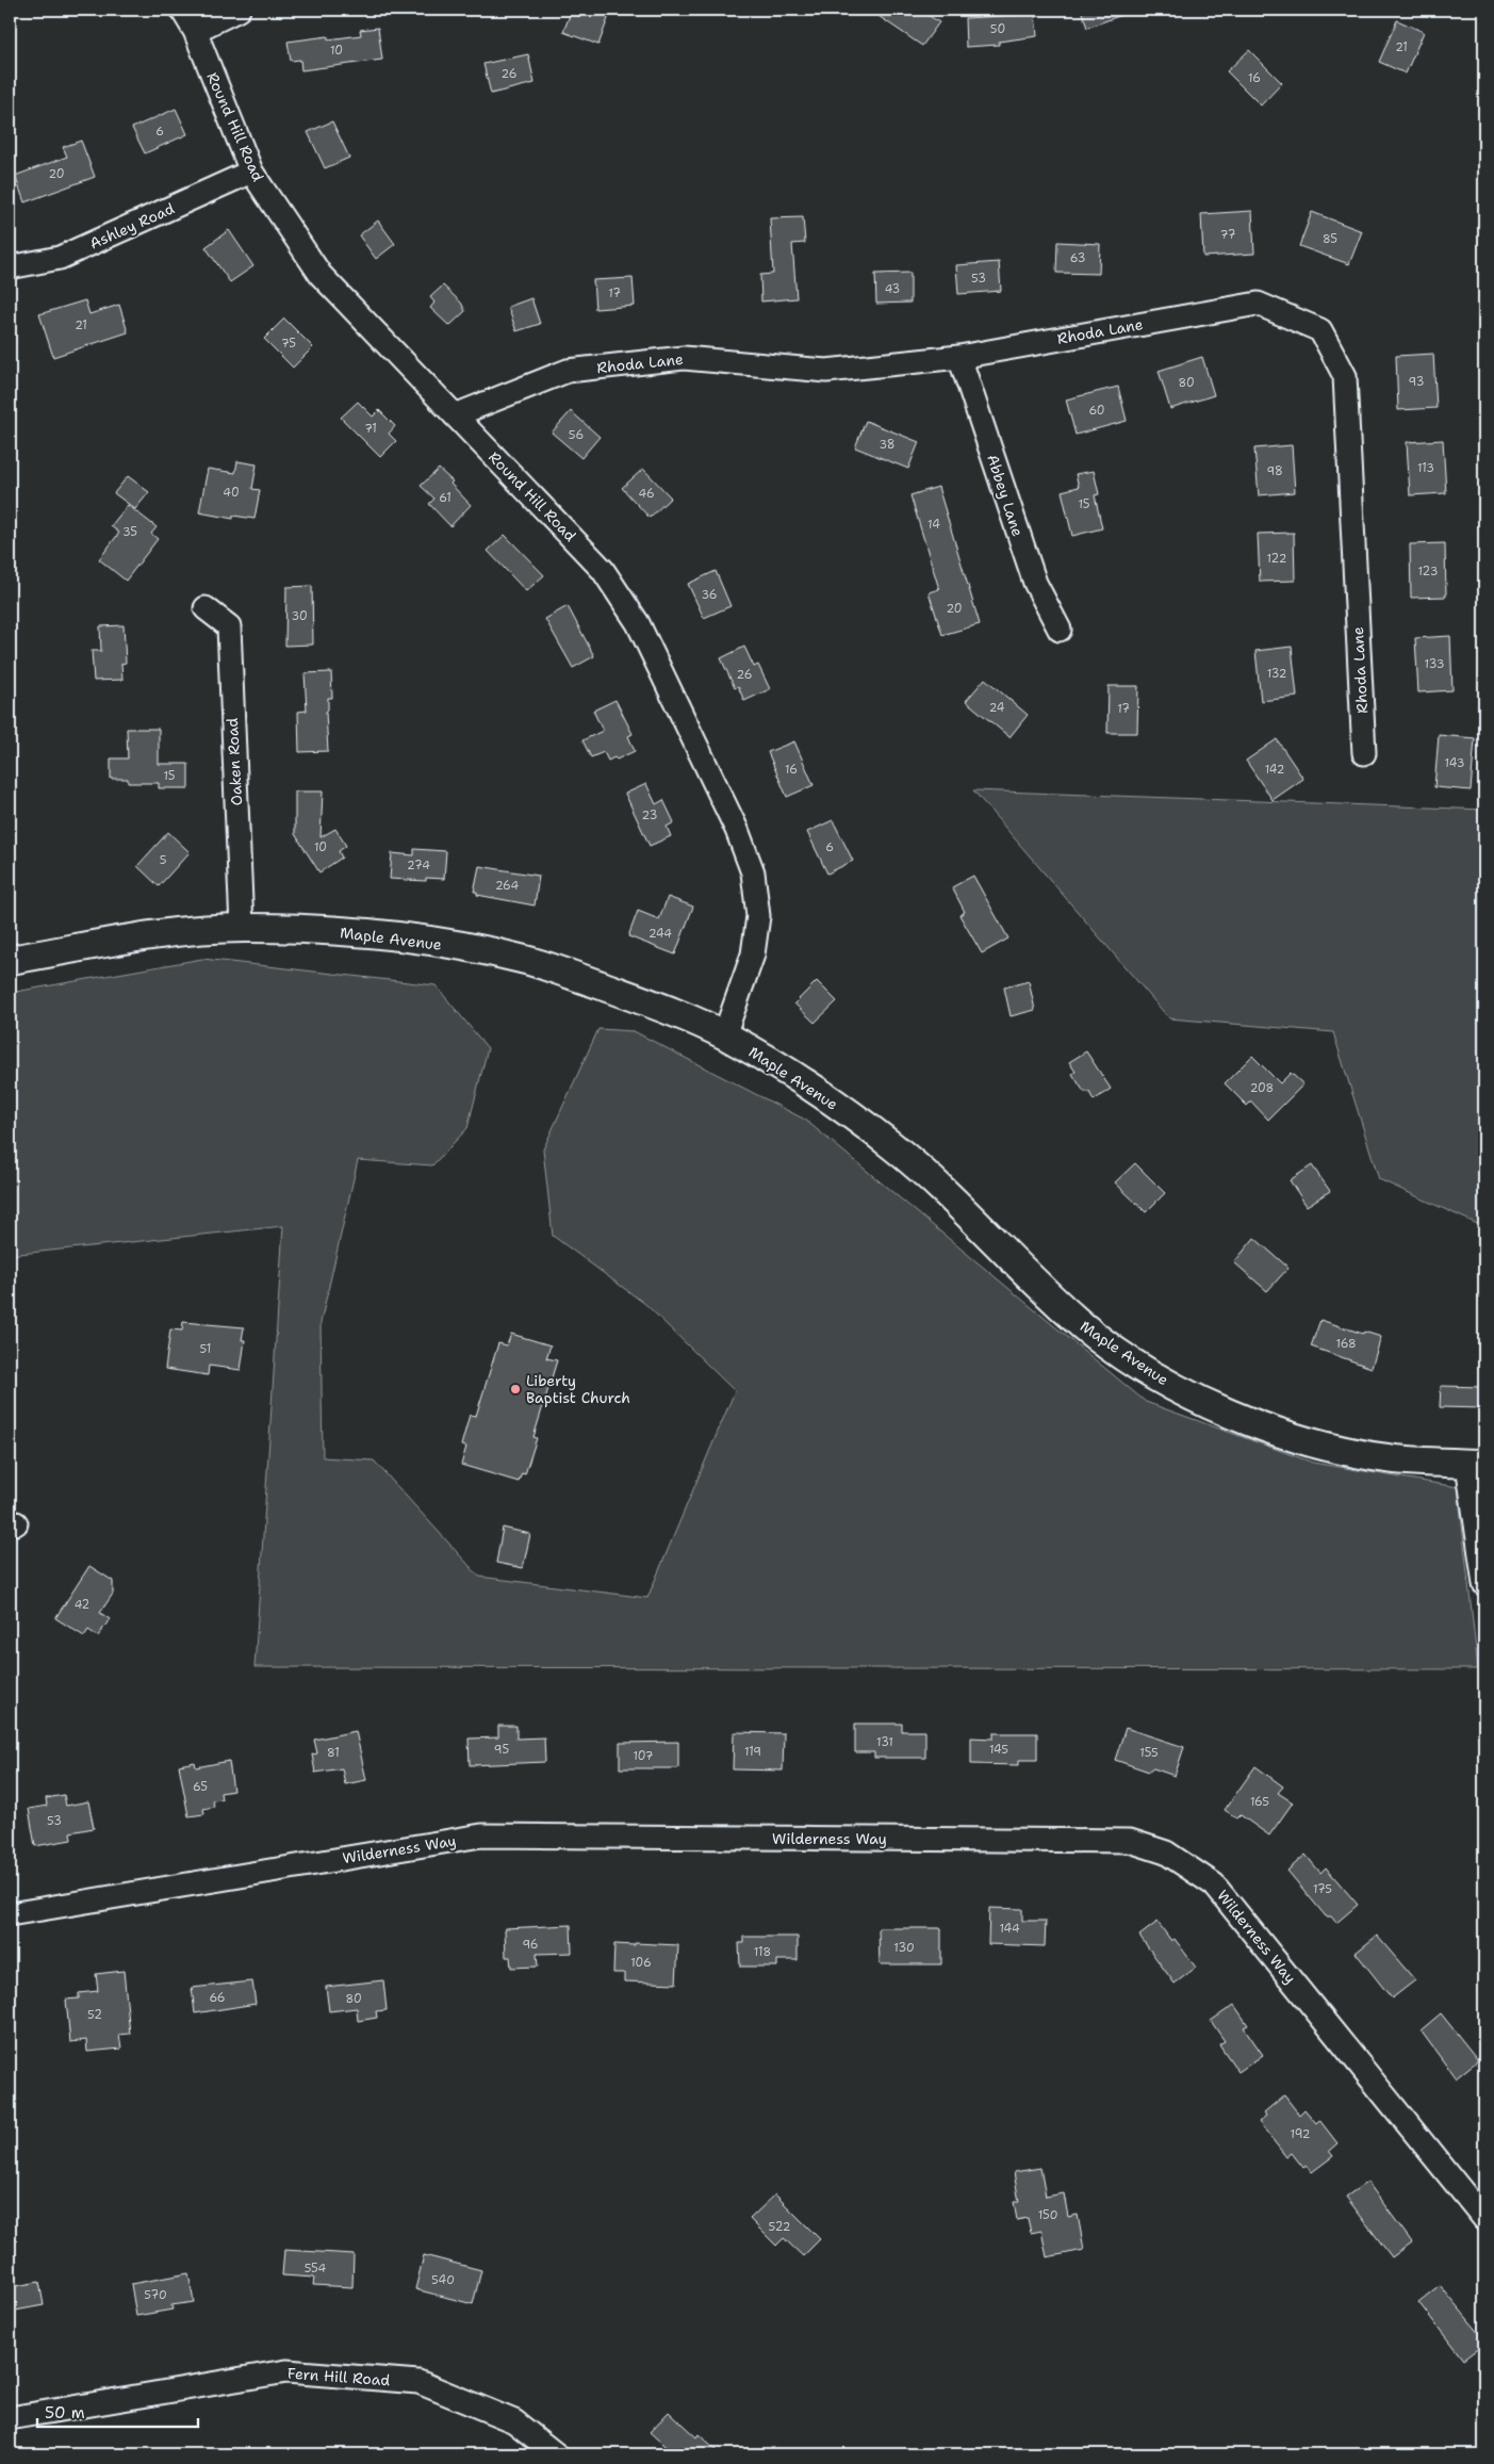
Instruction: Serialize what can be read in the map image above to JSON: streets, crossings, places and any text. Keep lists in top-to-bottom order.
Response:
{
  "streets": {
    "main road": ["Maple Avenue"],
    "street": [
      "Round Hill Road",
      "Ashley Road",
      "Rhoda Lane",
      "Abbey Lane",
      "Oaken Road",
      "Wilderness Way",
      "Fern Hill Road"
    ]
  },
  "crossings": [
    ["Round Hill Road", "Ashley Road"],
    ["Round Hill Road", "Rhoda Lane"],
    ["Round Hill Road", "Maple Avenue"],
    ["Rhoda Lane", "Abbey Lane"],
    ["Oaken Road", "Maple Avenue"]
  ],
  "places": ["Liberty Baptist Church"],
  "house_numbers": [
    "50",
    "21",
    "10",
    "26",
    "16",
    "6",
    "20",
    "77",
    "85",
    "63",
    "53",
    "43",
    "17",
    "21",
    "75",
    "93",
    "80",
    "60",
    "71",
    "56",
    "38",
    "113",
    "98",
    "40",
    "46",
    "61",
    "15",
    "14",
    "35",
    "122",
    "123",
    "36",
    "20",
    "30",
    "133",
    "132",
    "26",
    "24",
    "17",
    "143",
    "16",
    "142",
    "15",
    "23",
    "10",
    "6",
    "5",
    "274",
    "264",
    "244",
    "208",
    "168",
    "51",
    "42",
    "131",
    "95",
    "145",
    "119",
    "81",
    "155",
    "107",
    "65",
    "165",
    "53",
    "175",
    "144",
    "96",
    "130",
    "118",
    "106",
    "66",
    "80",
    "52",
    "192",
    "150",
    "522",
    "554",
    "540",
    "570"
  ],
  "scale_bar": "50 m"
}
